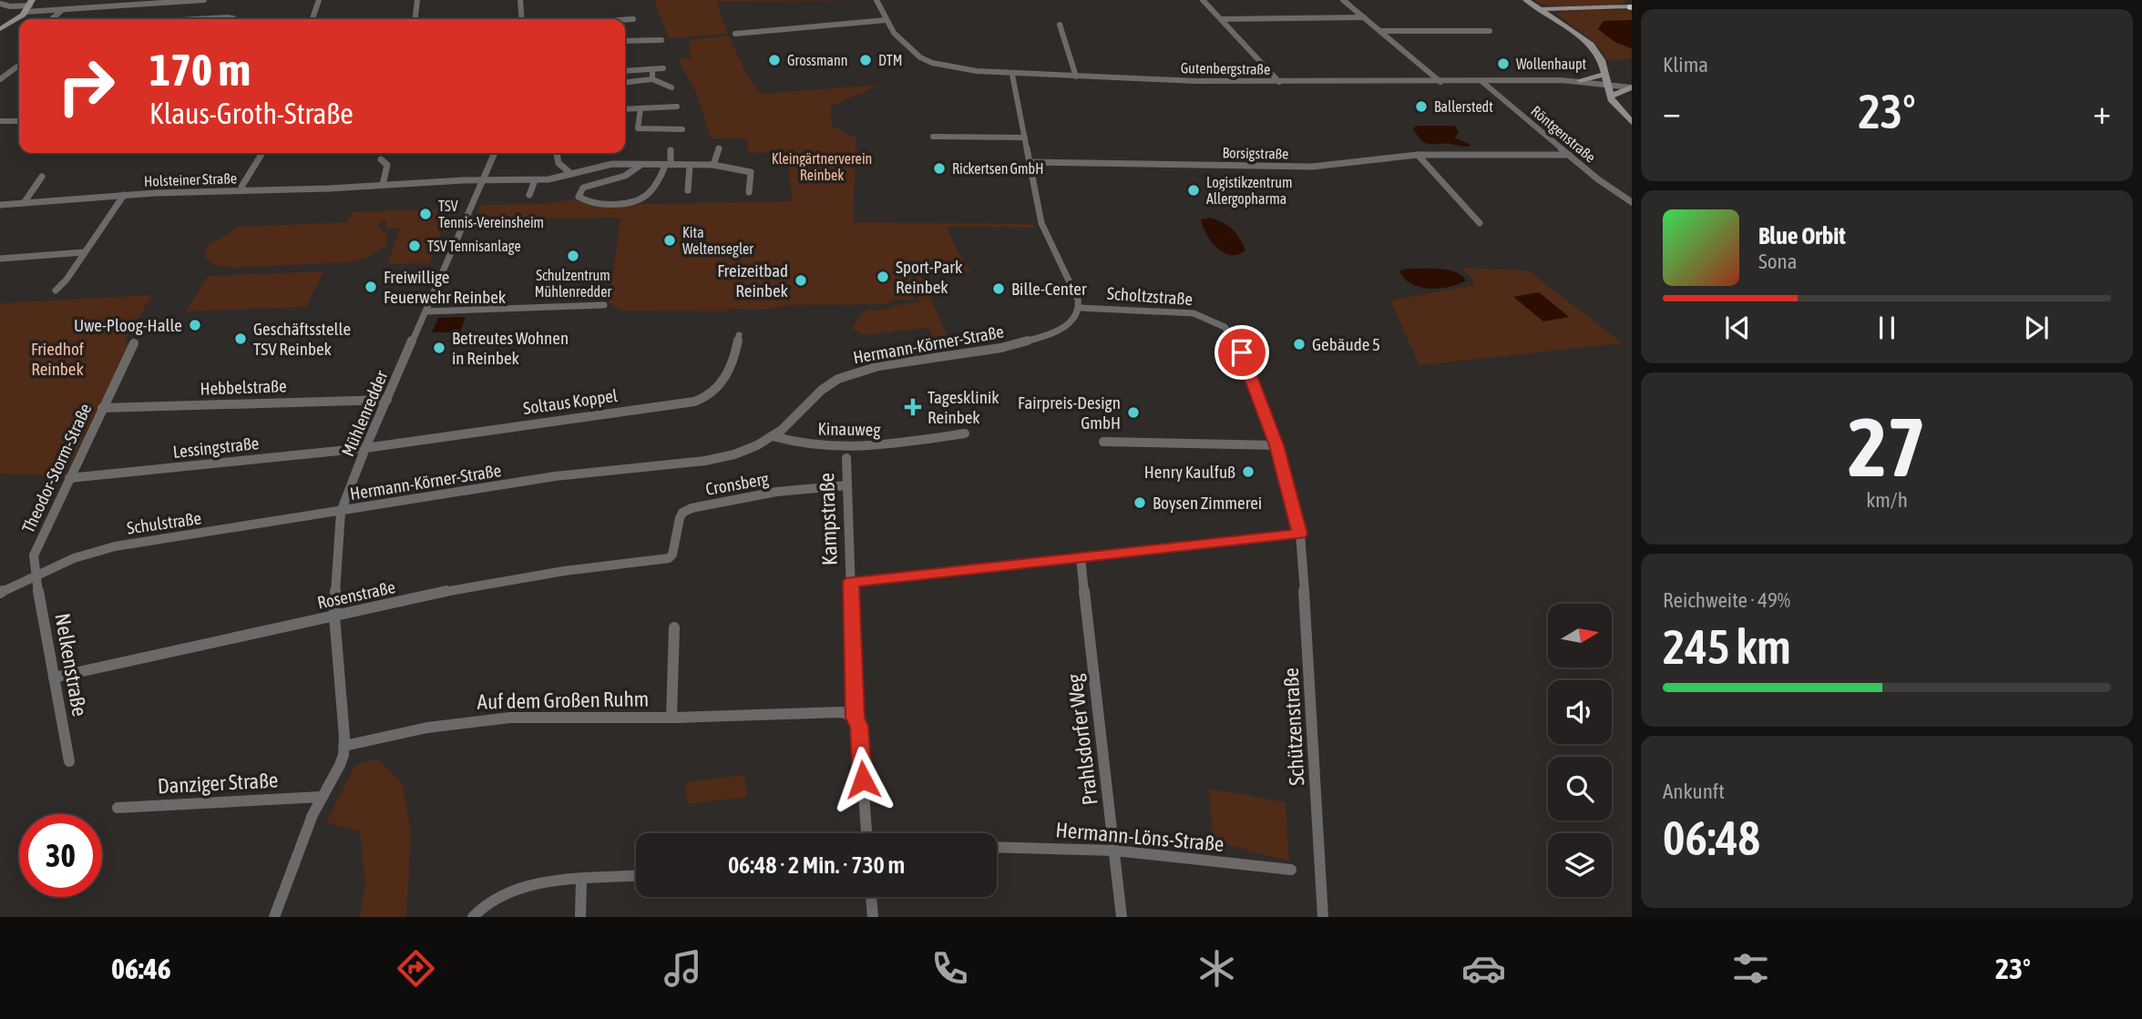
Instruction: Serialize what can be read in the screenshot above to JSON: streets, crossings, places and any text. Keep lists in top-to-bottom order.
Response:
{
  "streets": {
    "street": [
      "Gutenbergstraße",
      "Röntgenstraße",
      "Borsigstraße",
      "Holsteiner Straße",
      "Scholtzstraße",
      "Hermann-Körner-Straße",
      "Hebbelstraße",
      "Soltaus Koppel",
      "Mühlenredder",
      "Kinauweg",
      "Lessingstraße",
      "Theodor-Storm-Straße",
      "Cronsberg",
      "Kampstraße",
      "Schulstraße",
      "Rosenstraße",
      "Nelkenstraße",
      "Auf dem Großen Ruhm",
      "Schützenstraße",
      "Prahlsdorfer Weg",
      "Danziger Straße",
      "Hermann-Löns-Straße"
    ]
  },
  "crossings": [
    ["Gutenbergstraße", "Röntgenstraße"],
    ["Röntgenstraße", "Borsigstraße"],
    ["Holsteiner Straße", "Mühlenredder"],
    ["Scholtzstraße", "Hermann-Körner-Straße"],
    ["Scholtzstraße", "Schützenstraße"],
    ["Hermann-Körner-Straße", "Mühlenredder"],
    ["Hermann-Körner-Straße", "Kinauweg"],
    ["Hermann-Körner-Straße", "Schulstraße"],
    ["Hebbelstraße", "Mühlenredder"],
    ["Hebbelstraße", "Theodor-Storm-Straße"],
    ["Soltaus Koppel", "Mühlenredder"],
    ["Soltaus Koppel", "Lessingstraße"],
    ["Mühlenredder", "Lessingstraße"],
    ["Mühlenredder", "Schulstraße"],
    ["Mühlenredder", "Rosenstraße"],
    ["Mühlenredder", "Auf dem Großen Ruhm"],
    ["Lessingstraße", "Theodor-Storm-Straße"],
    ["Theodor-Storm-Straße", "Schulstraße"],
    ["Theodor-Storm-Straße", "Nelkenstraße"],
    ["Cronsberg", "Kampstraße"],
    ["Cronsberg", "Rosenstraße"],
    ["Kampstraße", "Auf dem Großen Ruhm"],
    ["Schulstraße", "Nelkenstraße"],
    ["Rosenstraße", "Nelkenstraße"],
    ["Prahlsdorfer Weg", "Hermann-Löns-Straße"]
  ],
  "parks": ["Kleingärtnerverein Reinbek", "Friedhof Reinbek"],
  "places": {
    "other": [
      "Grossmann",
      "DTM",
      "Wollenhaupt",
      "Ballerstedt",
      "Rickertsen GmbH",
      "Logistikzentrum Allergopharma",
      "TSV Tennis-Vereinsheim",
      "Kita Weltensegler",
      "TSV Tennisanlage",
      "Schulzentrum Mühlenredder",
      "Sport-Park Reinbek",
      "Freizeitbad Reinbek",
      "Freiwillige Feuerwehr Reinbek",
      "Bille-Center",
      "Uwe-Ploog-Halle",
      "Geschäftsstelle TSV Reinbek",
      "Gebäude 5",
      "Betreutes Wohnen in Reinbek",
      "Fairpreis-Design GmbH",
      "Henry Kaulfuß",
      "Boysen Zimmerei"
    ],
    "health": ["Tagesklinik Reinbek"]
  },
  "north": "right",
  "page": {
    "tile": [
      "Klima",
      ["27", "km/h"],
      ["Reichweite · 49%", "245 km"],
      ["Ankunft", "06:48"]
    ],
    "turn": ["170 m", "Klaus-Groth-Straße"],
    "heat": ["−", "23°", "+"],
    "song": ["Blue Orbit", "Sona"],
    "limit": "30",
    "trip": "06:48 · 2 Min. · 730 m",
    "tabs": ["06:46", "23°"]
  }
}
